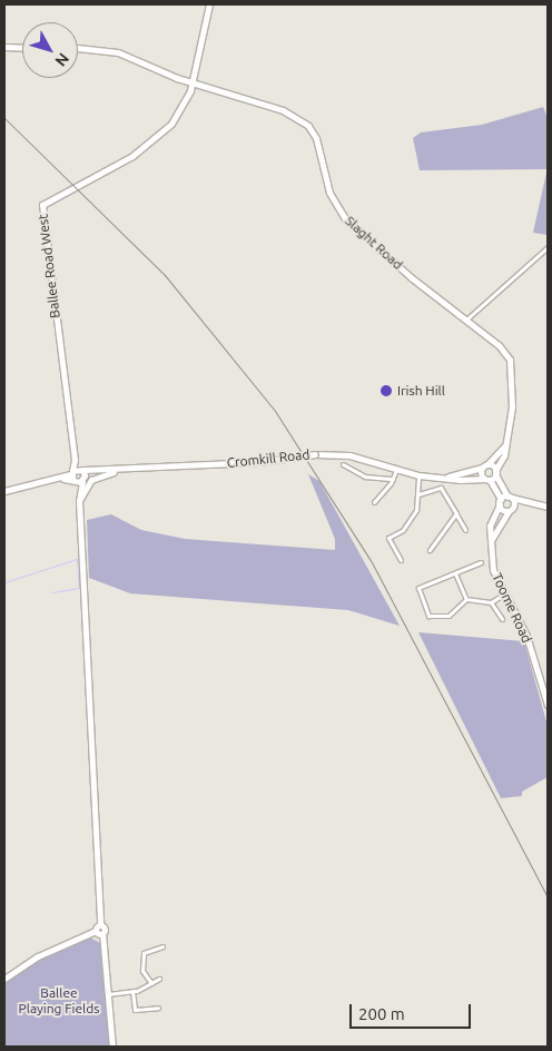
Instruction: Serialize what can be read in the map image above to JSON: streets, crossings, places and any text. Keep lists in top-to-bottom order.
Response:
{
  "streets": {
    "street": [
      "Slaght Road",
      "Ballee Road West",
      "Cromkill Road",
      "Toome Road"
    ]
  },
  "crossings": [
    ["Slaght Road", "Ballee Road West"],
    ["Ballee Road West", "Cromkill Road"]
  ],
  "parks": ["Ballee Playing Fields"],
  "places": ["Irish Hill"],
  "scale_bar": "200 m",
  "north": "bottom right"
}
